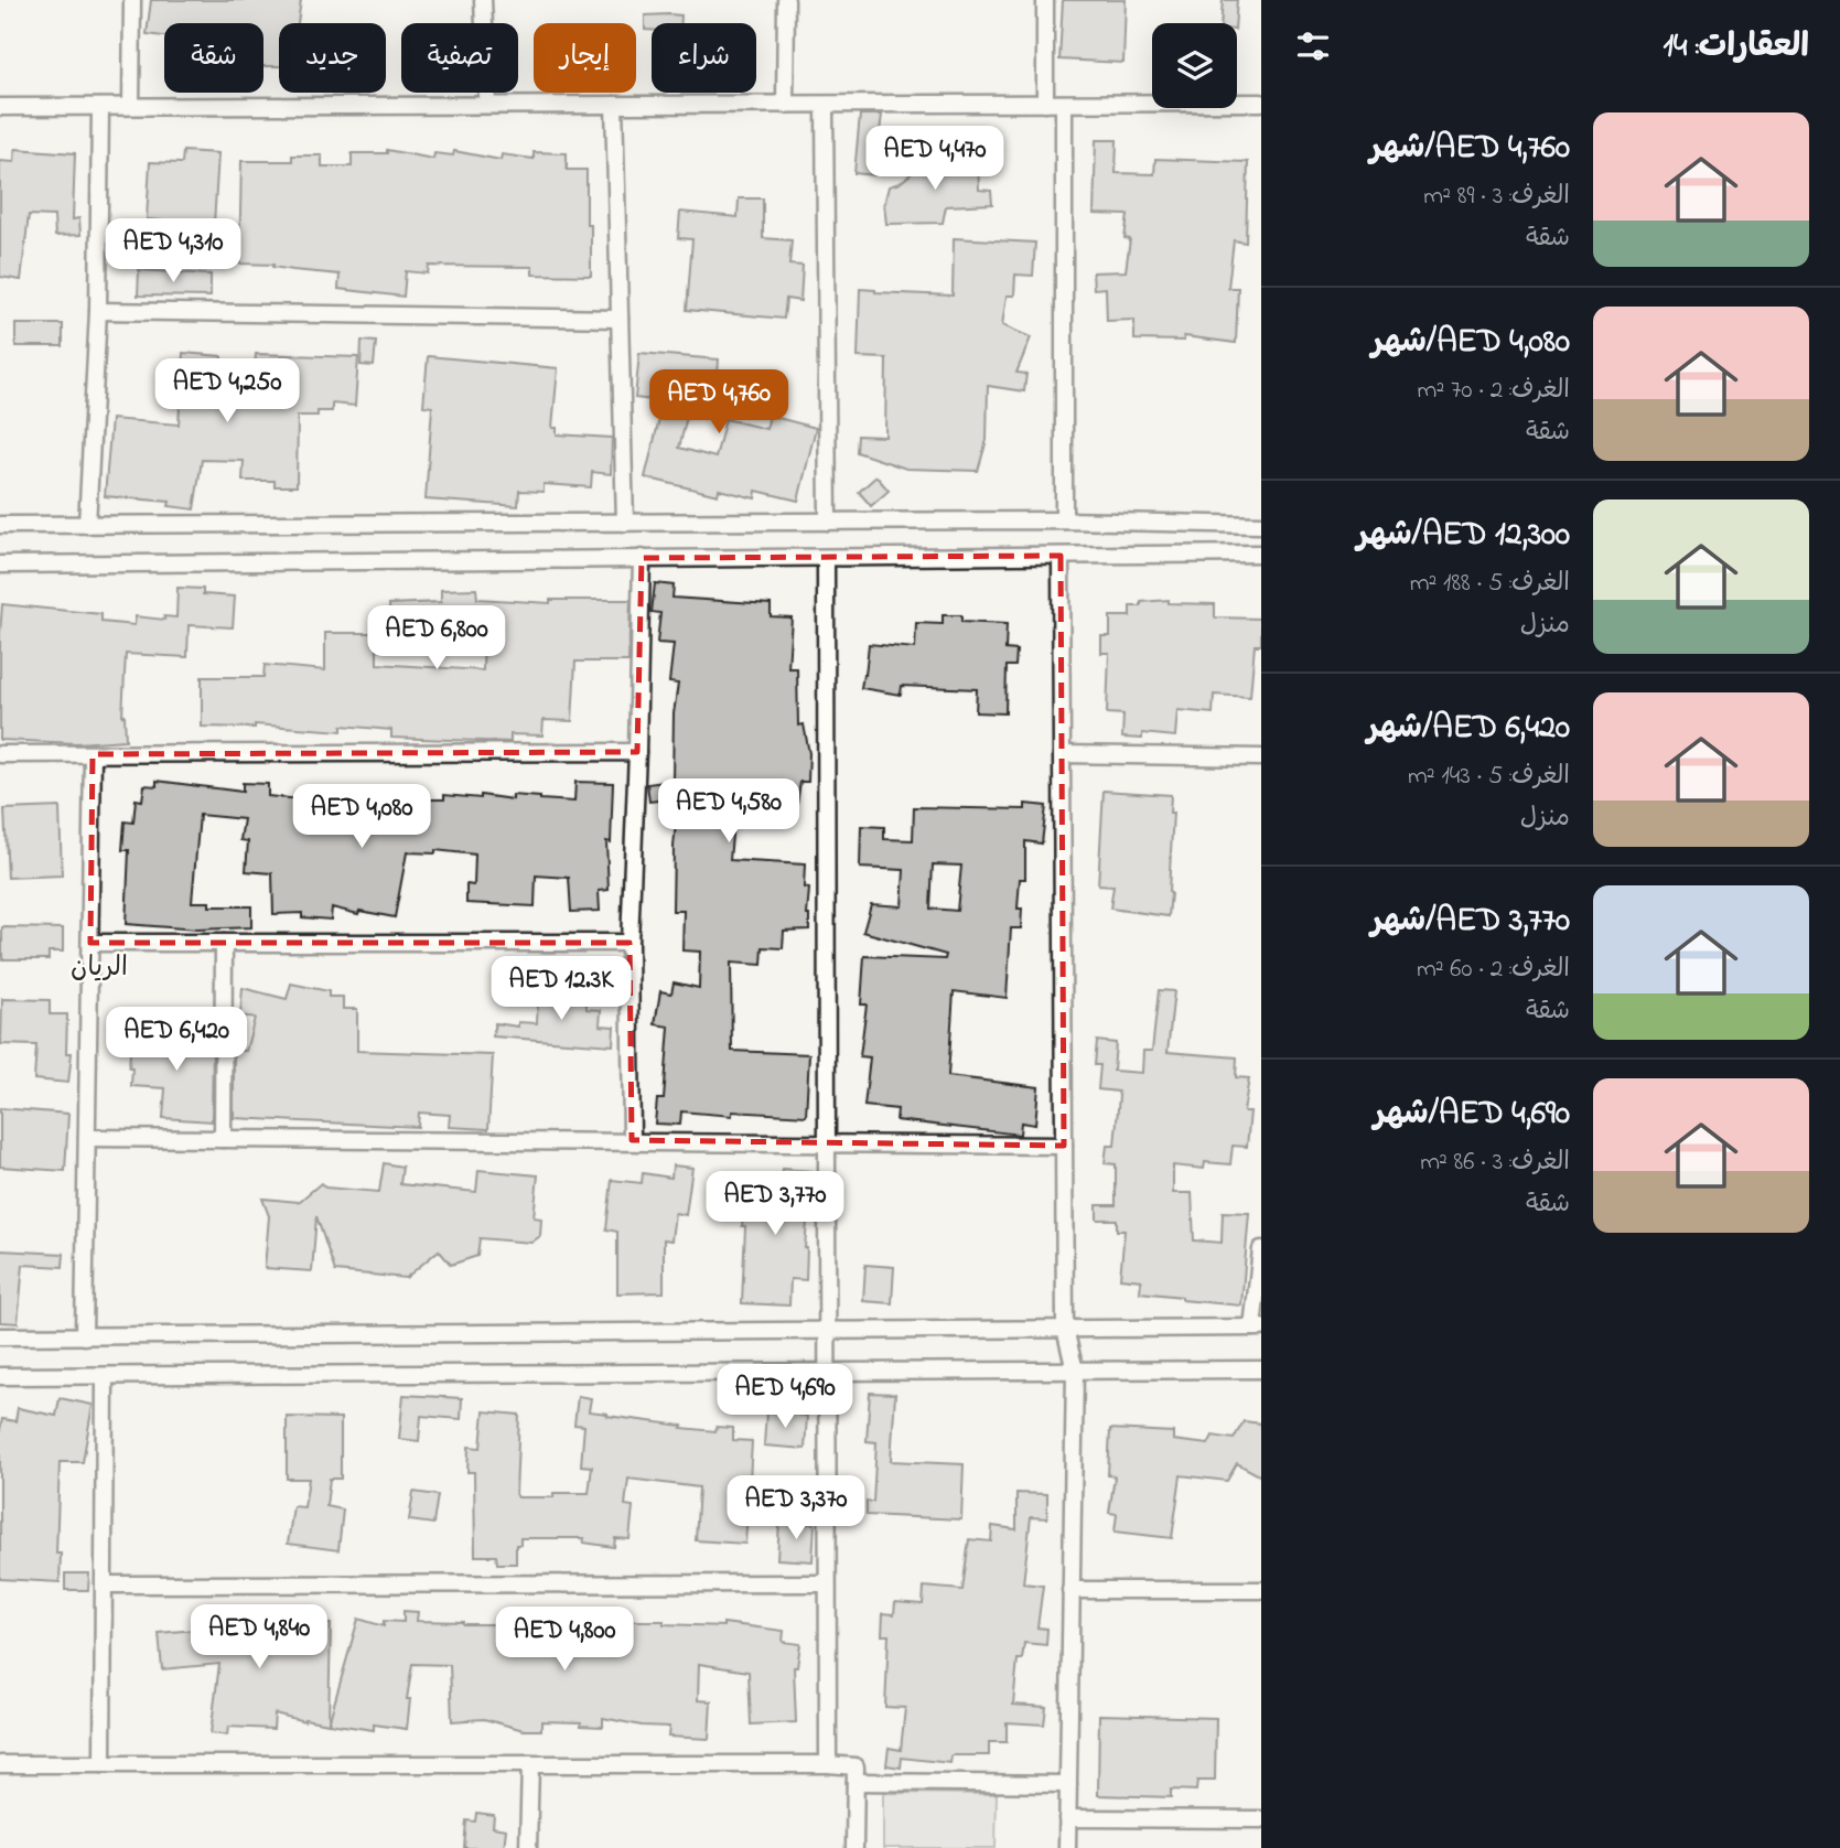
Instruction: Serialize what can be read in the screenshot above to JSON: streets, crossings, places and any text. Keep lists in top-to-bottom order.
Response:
{
  "districts": ["الريان"],
  "page": {
    "heading": "العقارات: 14",
    "chip": [
      "شراء",
      "إيجار",
      "تصفية",
      "جديد",
      "شقة"
    ],
    "list": [
      {
        "name": "AED 4,760/شهر",
        "note": "الغرف: 3 · 89 m² · شقة"
      },
      {
        "name": "AED 4,080/شهر",
        "note": "الغرف: 2 · 70 m² · شقة"
      },
      {
        "name": "AED 12,300/شهر",
        "note": "الغرف: 5 · 188 m² · منزل"
      },
      {
        "name": "AED 6,420/شهر",
        "note": "الغرف: 5 · 143 m² · منزل"
      },
      {
        "name": "AED 3,770/شهر",
        "note": "الغرف: 2 · 60 m² · شقة"
      },
      {
        "name": "AED 4,690/شهر",
        "note": "الغرف: 3 · 86 m² · شقة"
      }
    ],
    "price": [
      "AED 4,470",
      "AED 4,310",
      "AED 4,250",
      "AED 4,760",
      "AED 6,800",
      "AED 4,580",
      "AED 4,080",
      "AED 12.3K",
      "AED 6,420",
      "AED 3,770",
      "AED 4,690",
      "AED 3,370",
      "AED 4,840",
      "AED 4,800"
    ]
  }
}
